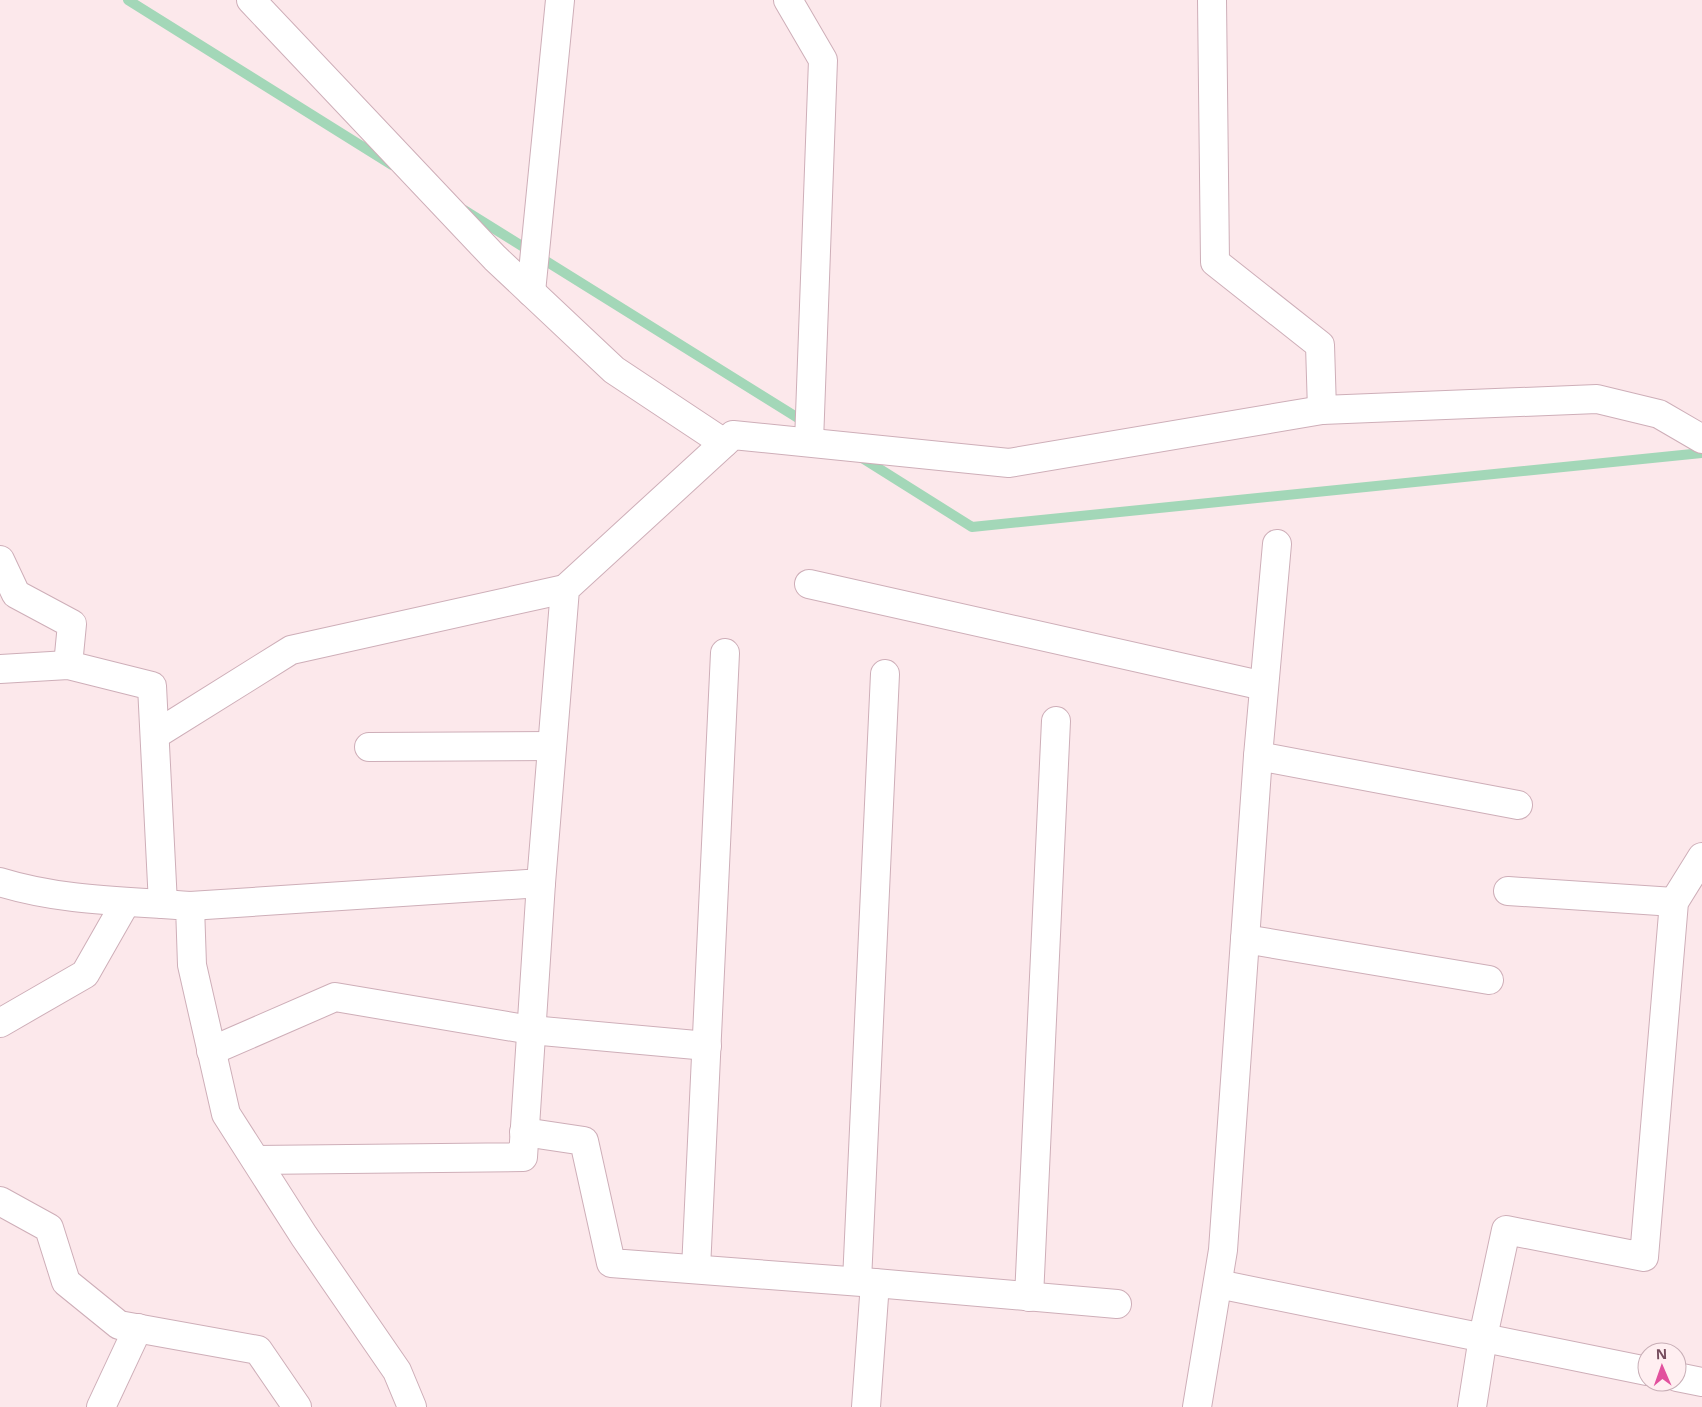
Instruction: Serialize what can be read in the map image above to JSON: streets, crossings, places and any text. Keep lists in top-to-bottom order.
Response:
{
  "north": "top"
}
